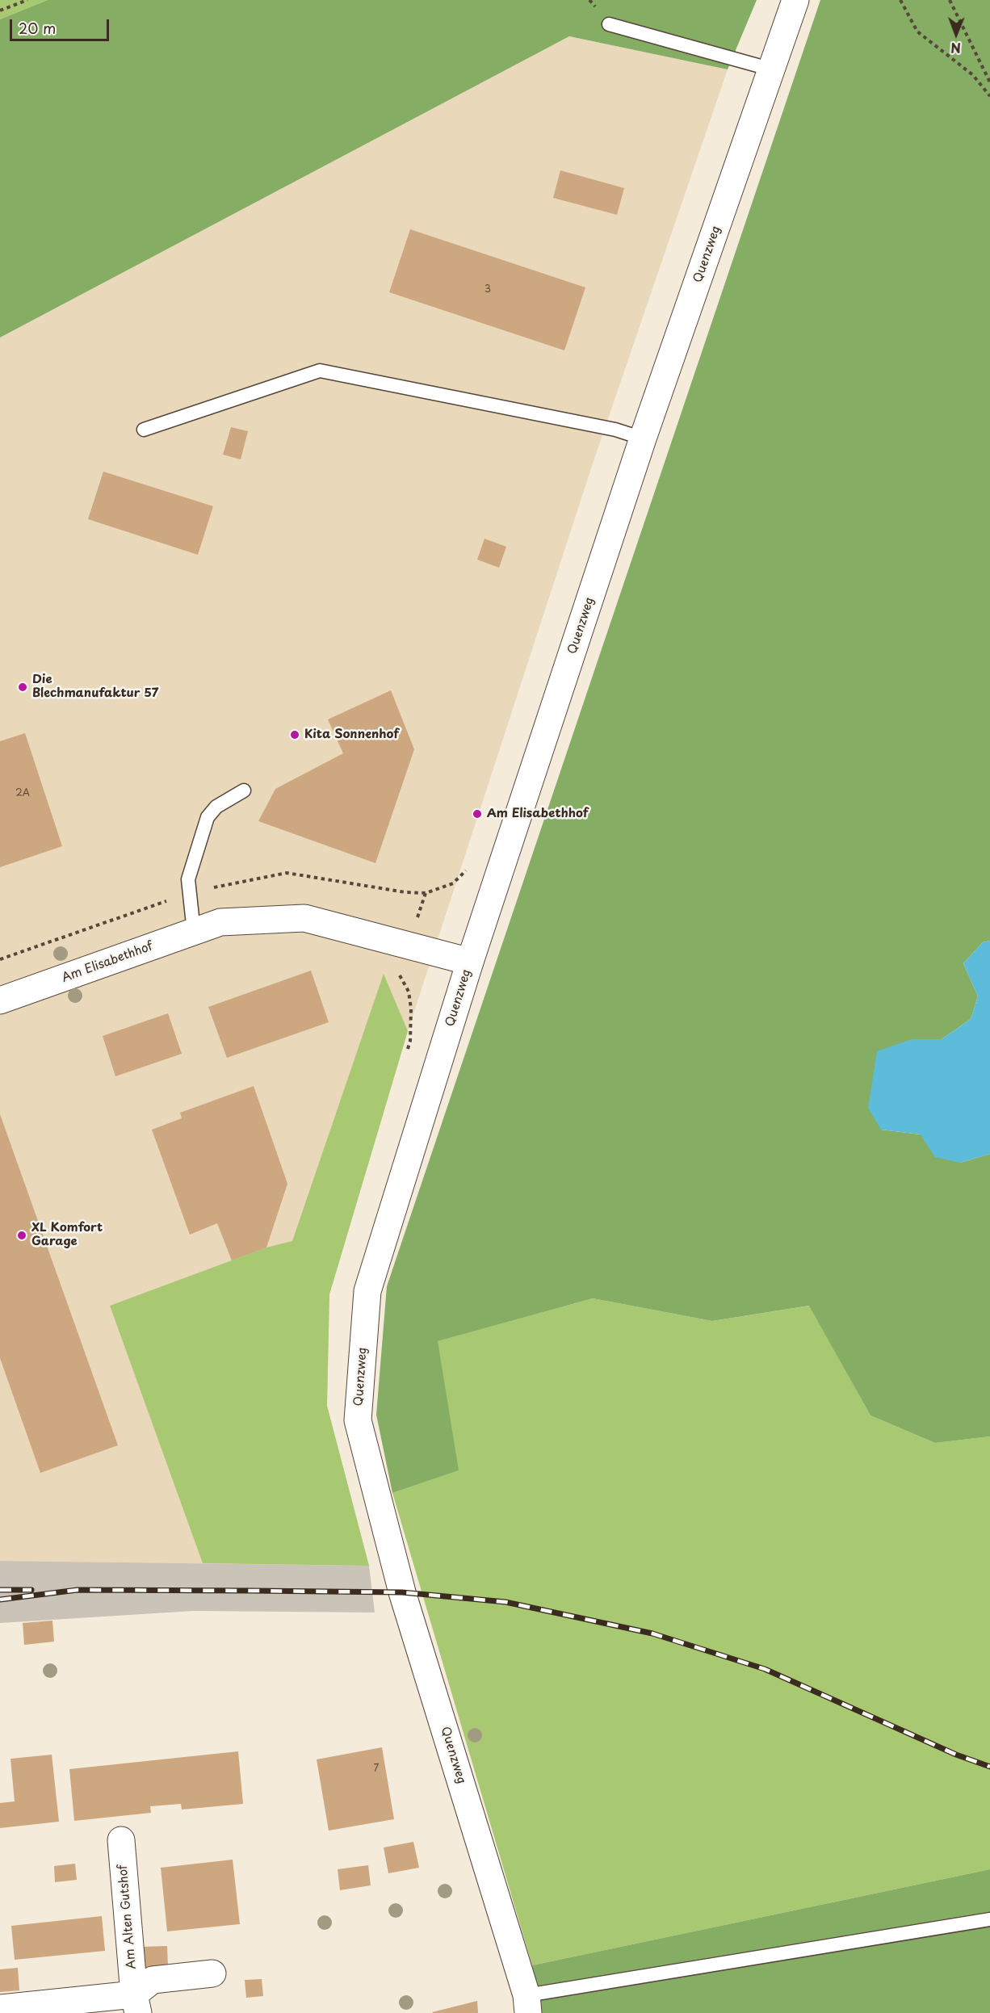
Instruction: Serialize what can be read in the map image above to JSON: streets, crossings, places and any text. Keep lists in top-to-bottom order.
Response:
{
  "streets": {
    "street": ["Quenzweg", "Am Elisabethhof", "Am Alten Gutshof"]
  },
  "crossings": [
    ["Quenzweg", "Am Elisabethhof"]
  ],
  "places": [
    "Die Blechmanufaktur 57",
    "Kita Sonnenhof",
    "Am Elisabethhof",
    "XL Komfort Garage"
  ],
  "house_numbers": ["3", "2A", "7"],
  "scale_bar": "20 m",
  "north": "bottom"
}
